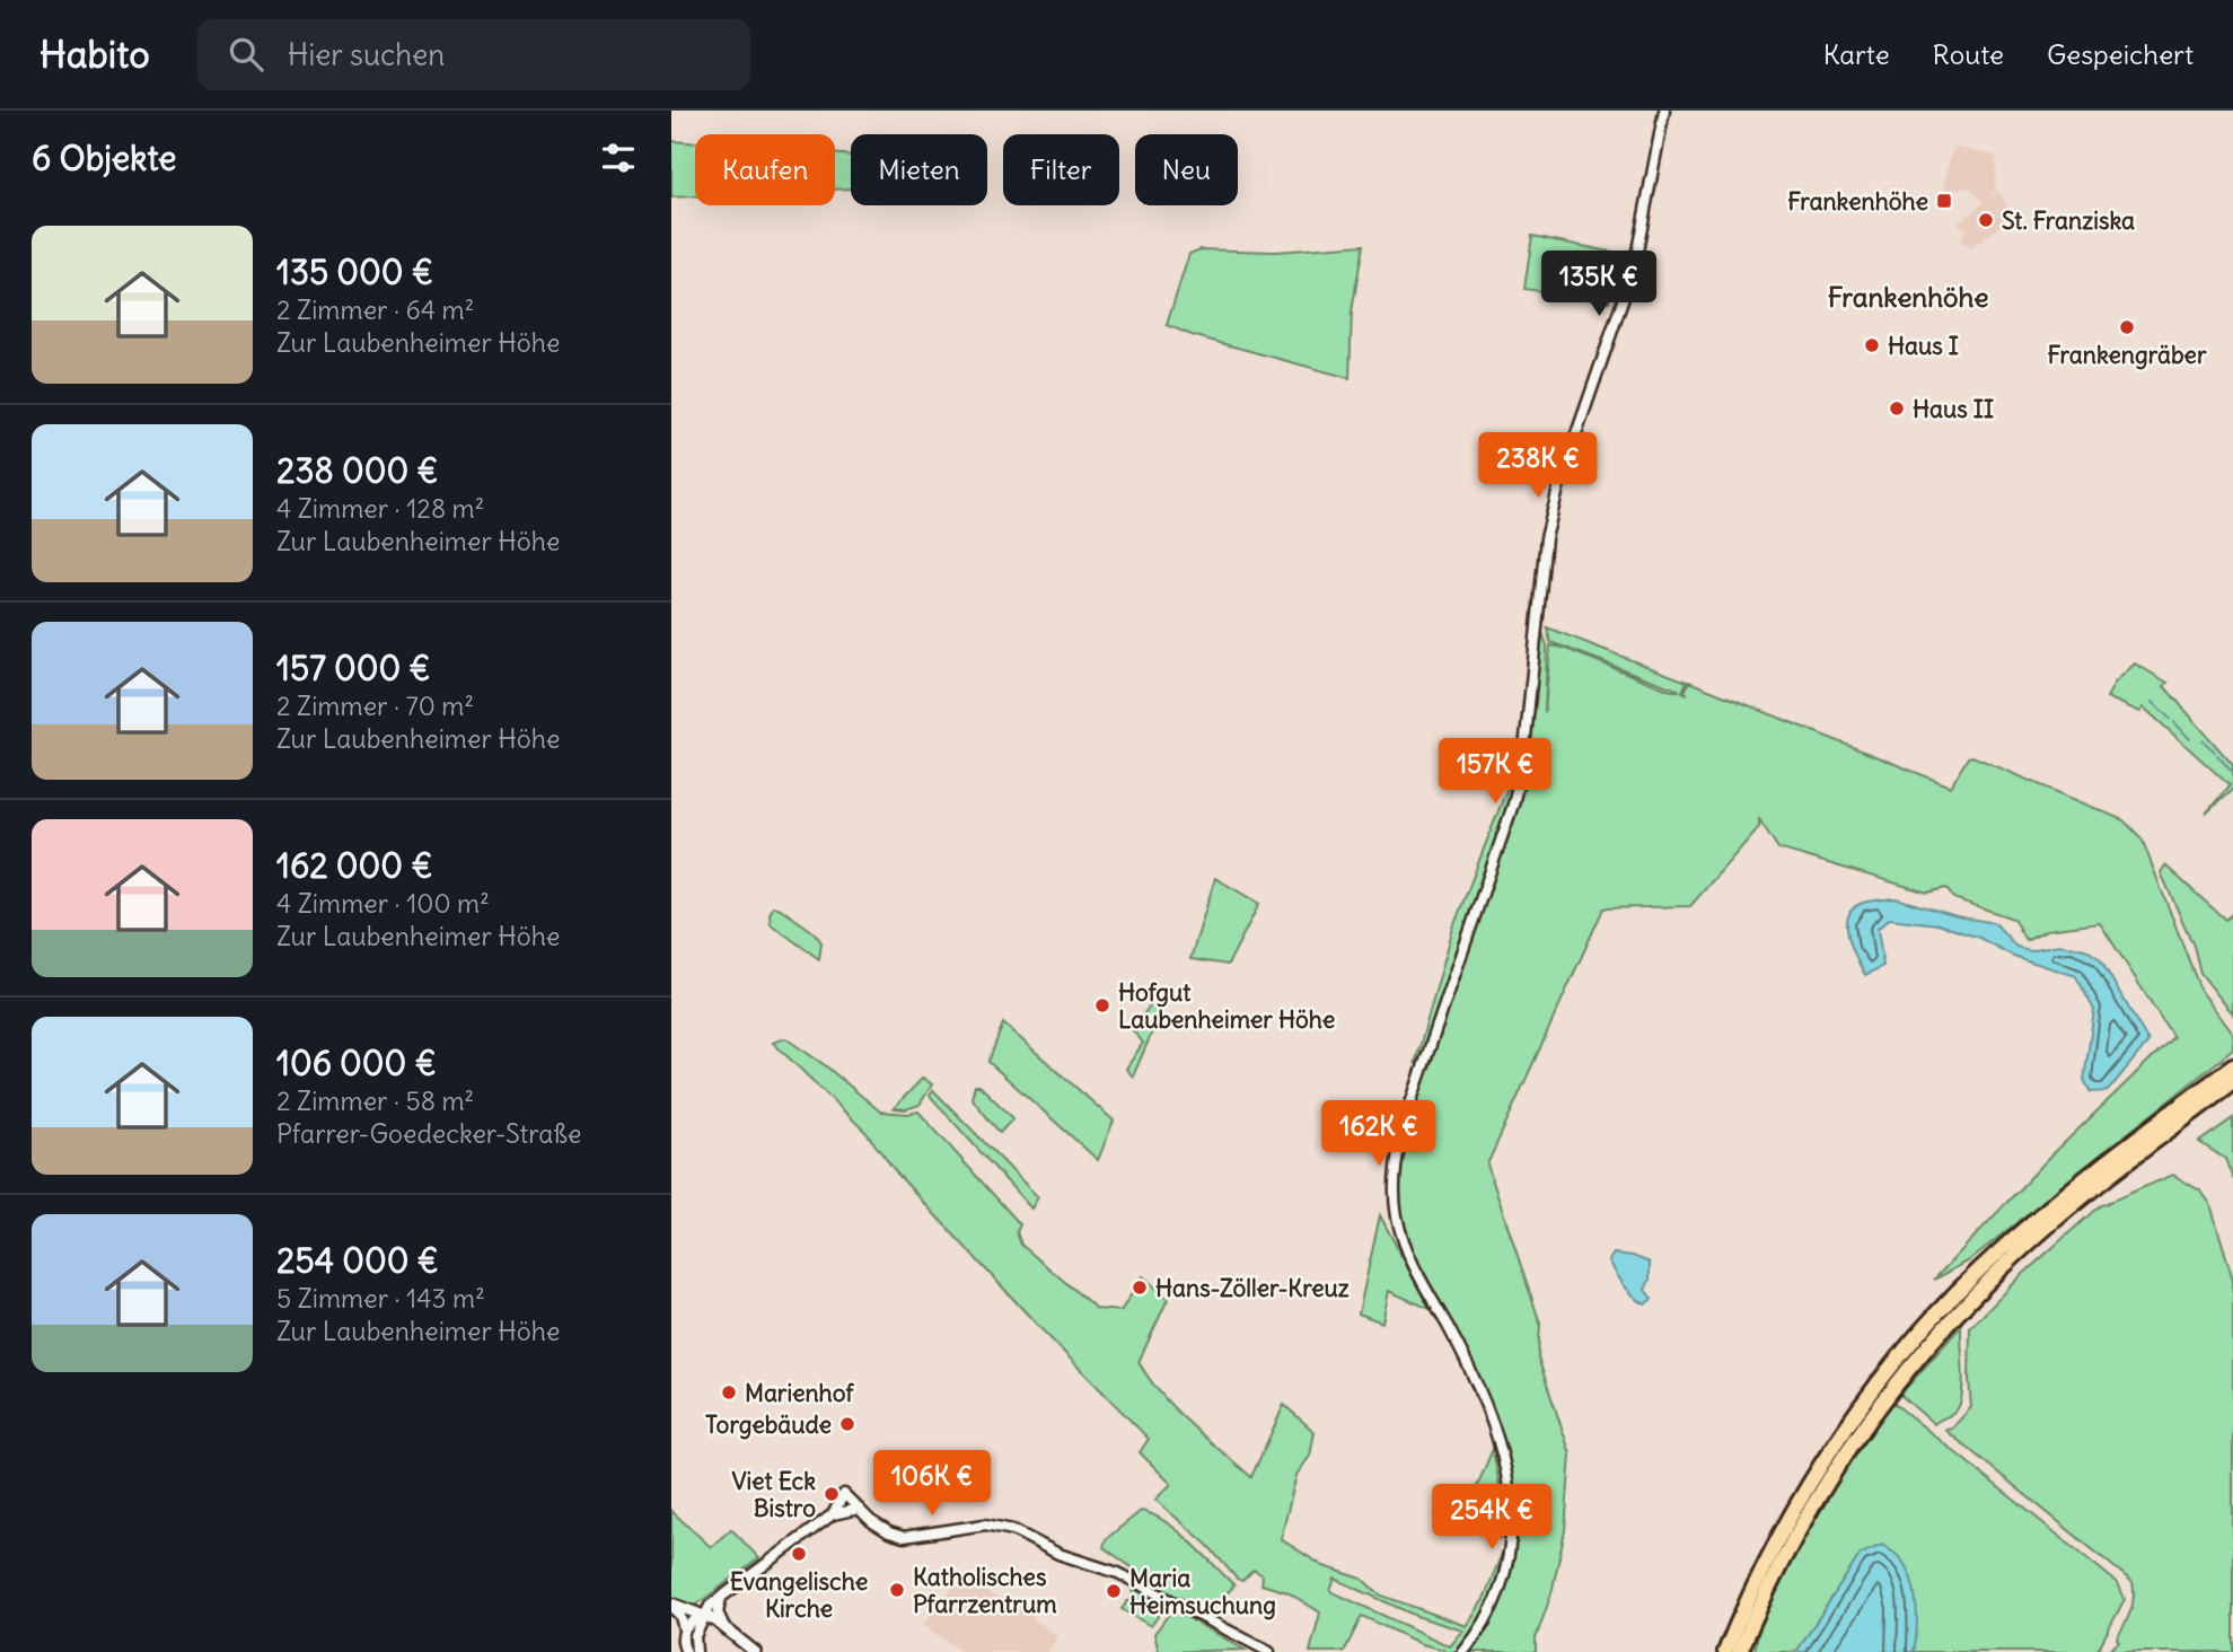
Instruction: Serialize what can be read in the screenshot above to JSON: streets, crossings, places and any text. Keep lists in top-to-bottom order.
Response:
{
  "districts": ["Frankenhöhe"],
  "places": {
    "transit": ["Frankenhöhe"],
    "other": [
      "St. Franziska",
      "Frankengräber",
      "Haus I",
      "Haus II",
      "Hofgut Laubenheimer Höhe",
      "Hans-Zöller-Kreuz",
      "Marienhof",
      "Torgebäude",
      "Viet Eck Bistro",
      "Evangelische Kirche",
      "Katholisches Pfarrzentrum",
      "Maria Heimsuchung"
    ]
  },
  "page": {
    "header": "Habito",
    "search": "Hier suchen",
    "nav": ["Karte", "Route", "Gespeichert"],
    "heading": "6 Objekte",
    "chip": [
      "Kaufen",
      "Mieten",
      "Filter",
      "Neu"
    ],
    "list": [
      {
        "name": "135 000 €",
        "note": "2 Zimmer · 64 m² · Zur Laubenheimer Höhe"
      },
      {
        "name": "238 000 €",
        "note": "4 Zimmer · 128 m² · Zur Laubenheimer Höhe"
      },
      {
        "name": "157 000 €",
        "note": "2 Zimmer · 70 m² · Zur Laubenheimer Höhe"
      },
      {
        "name": "162 000 €",
        "note": "4 Zimmer · 100 m² · Zur Laubenheimer Höhe"
      },
      {
        "name": "106 000 €",
        "note": "2 Zimmer · 58 m² · Pfarrer-Goedecker-Straße"
      },
      {
        "name": "254 000 €",
        "note": "5 Zimmer · 143 m² · Zur Laubenheimer Höhe"
      }
    ],
    "price": [
      "135K €",
      "238K €",
      "157K €",
      "162K €",
      "106K €",
      "254K €"
    ]
  }
}
